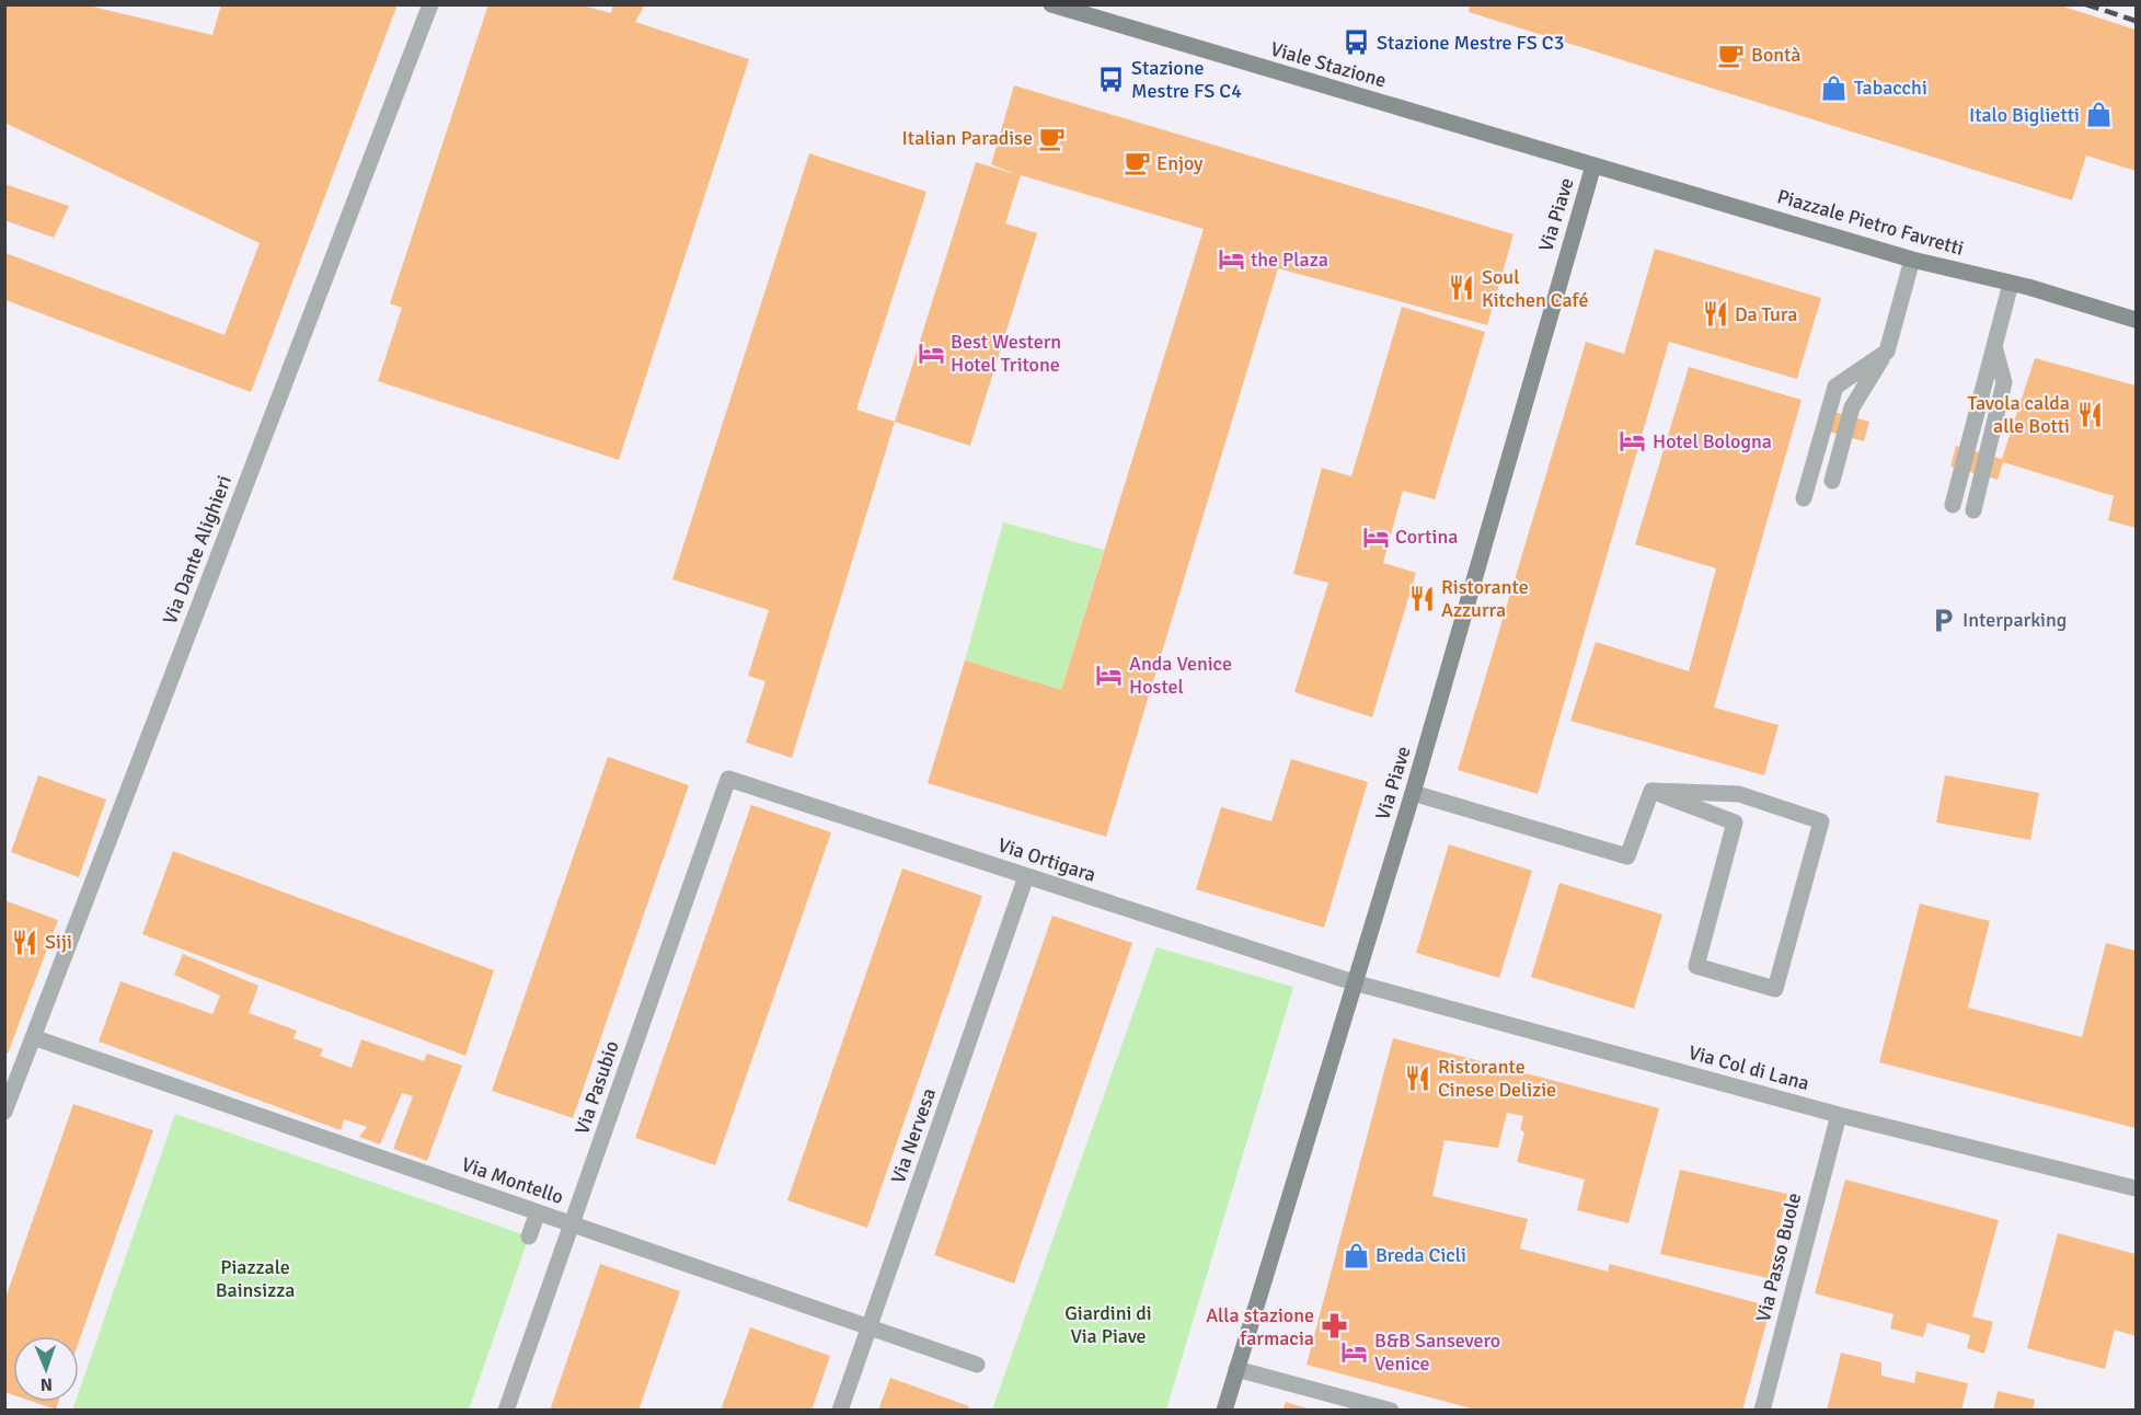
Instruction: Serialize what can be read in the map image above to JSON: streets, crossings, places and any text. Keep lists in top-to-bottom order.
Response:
{
  "streets": {
    "street": [
      "Viale Stazione",
      "Via Piave",
      "Piazzale Pietro Favretti",
      "Via Dante Alighieri",
      "Via Ortigara",
      "Via Col di Lana",
      "Via Pasubio",
      "Via Nervesa",
      "Via Montello",
      "Via Passo Buole"
    ]
  },
  "crossings": [
    ["Viale Stazione", "Via Piave"],
    ["Viale Stazione", "Piazzale Pietro Favretti"],
    ["Via Piave", "Piazzale Pietro Favretti"],
    ["Via Piave", "Via Ortigara"],
    ["Via Piave", "Via Col di Lana"],
    ["Via Dante Alighieri", "Via Montello"],
    ["Via Ortigara", "Via Col di Lana"],
    ["Via Ortigara", "Via Pasubio"],
    ["Via Ortigara", "Via Nervesa"],
    ["Via Col di Lana", "Via Passo Buole"],
    ["Via Pasubio", "Via Montello"],
    ["Via Nervesa", "Via Montello"]
  ],
  "parks": ["Piazzale Bainsizza", "Giardini di Via Piave"],
  "places": {
    "bus stop": ["Stazione Mestre FS C3", "Stazione Mestre FS C4"],
    "cafe": ["Bontà", "Italian Paradise", "Enjoy"],
    "shop": ["Tabacchi", "Italo Biglietti", "Breda Cicli"],
    "hotel": [
      "the Plaza",
      "Best Western Hotel Tritone",
      "Hotel Bologna",
      "Cortina",
      "Anda Venice Hostel",
      "B&B Sansevero Venice"
    ],
    "restaurant": [
      "Soul Kitchen Café",
      "Da Tura",
      "Tavola calda alle Botti",
      "Ristorante Azzurra",
      "Siji",
      "Ristorante Cinese Delizie"
    ],
    "parking": ["Interparking"],
    "pharmacy": ["Alla stazione farmacia"]
  },
  "north": "bottom"
}
